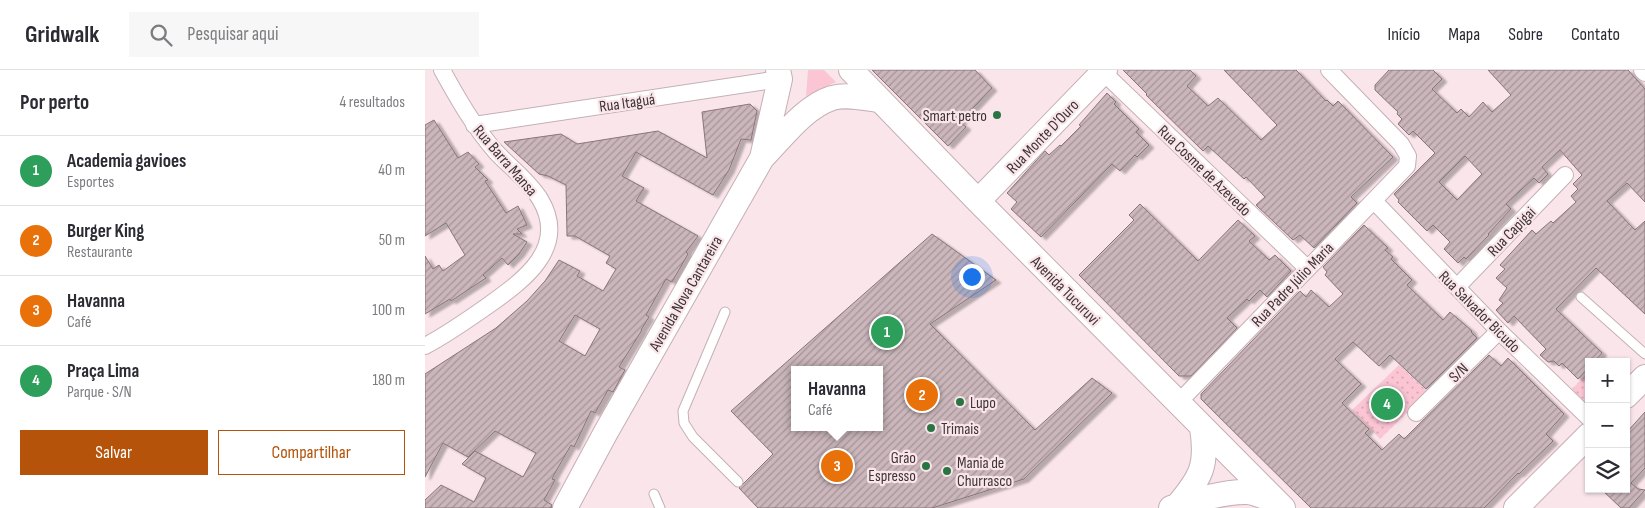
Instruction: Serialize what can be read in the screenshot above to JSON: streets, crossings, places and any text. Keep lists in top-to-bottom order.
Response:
{
  "streets": {
    "main road": ["Rua Monte D'Ouro", "Avenida Tucuruvi", "Avenida Nova Cantareira"],
    "street": [
      "Rua Itaguá",
      "Rua Barra Mansa",
      "Rua Cosme de Azevedo",
      "Rua Capigai",
      "Rua Padre Júlio Maria",
      "Rua Salvador Bicudo",
      "S/N"
    ]
  },
  "crossings": [
    ["Rua Itaguá", "Rua Barra Mansa"],
    ["Rua Itaguá", "Avenida Nova Cantareira"],
    ["Rua Monte D'Ouro", "Rua Cosme de Azevedo"],
    ["Rua Monte D'Ouro", "Avenida Tucuruvi"],
    ["Rua Cosme de Azevedo", "Rua Padre Júlio Maria"],
    ["Rua Capigai", "Rua Salvador Bicudo"],
    ["Rua Padre Júlio Maria", "Avenida Tucuruvi"],
    ["Rua Padre Júlio Maria", "Rua Salvador Bicudo"],
    ["Rua Salvador Bicudo", "S/N"]
  ],
  "places": [
    "Smart petro",
    "Lupo",
    "Trimais",
    "Grão Espresso",
    "Mania de Churrasco"
  ],
  "page": {
    "header": "Gridwalk",
    "search": "Pesquisar aqui",
    "nav": [
      "Início",
      "Mapa",
      "Sobre",
      "Contato"
    ],
    "heading": ["Por perto", "4 resultados"],
    "list": [
      {
        "mark": "1",
        "name": "Academia gavioes",
        "note": "Esportes",
        "value": "40 m"
      },
      {
        "mark": "2",
        "name": "Burger King",
        "note": "Restaurante",
        "value": "50 m"
      },
      {
        "mark": "3",
        "name": "Havanna",
        "note": "Café",
        "value": "100 m"
      },
      {
        "mark": "4",
        "name": "Praça Lima",
        "note": "Parque · S/N",
        "value": "180 m"
      }
    ],
    "pins": [
      "1",
      "2",
      "4",
      "3"
    ],
    "map_buttons": ["+", "−"],
    "popup": ["Havanna", "Café"],
    "buttons": ["Salvar", "Compartilhar"]
  }
}
